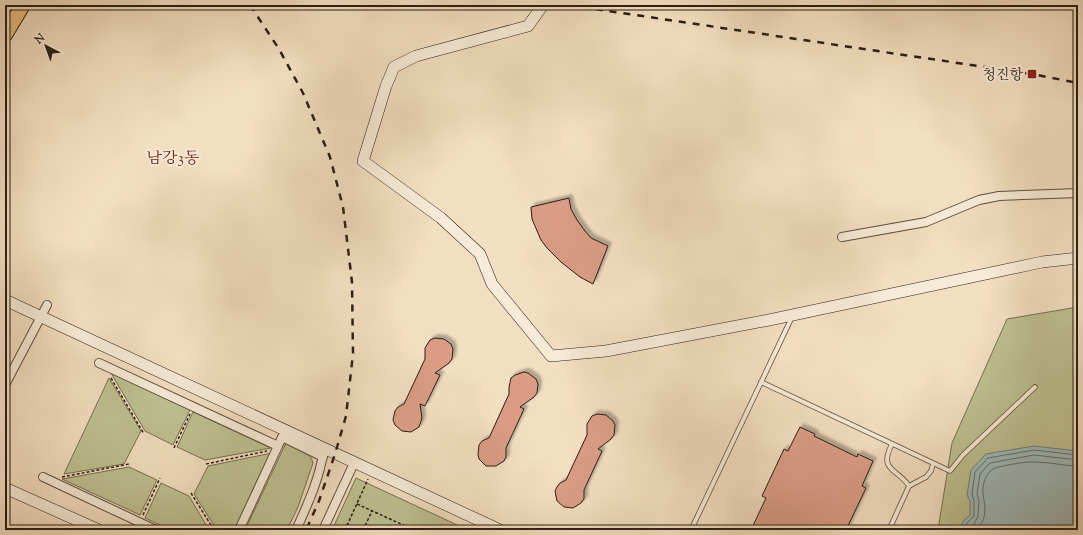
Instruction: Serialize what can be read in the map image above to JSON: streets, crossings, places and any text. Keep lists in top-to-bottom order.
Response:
{
  "districts": ["남강3동"],
  "places": {
    "transit": ["청진항"]
  },
  "north": "top left"
}
